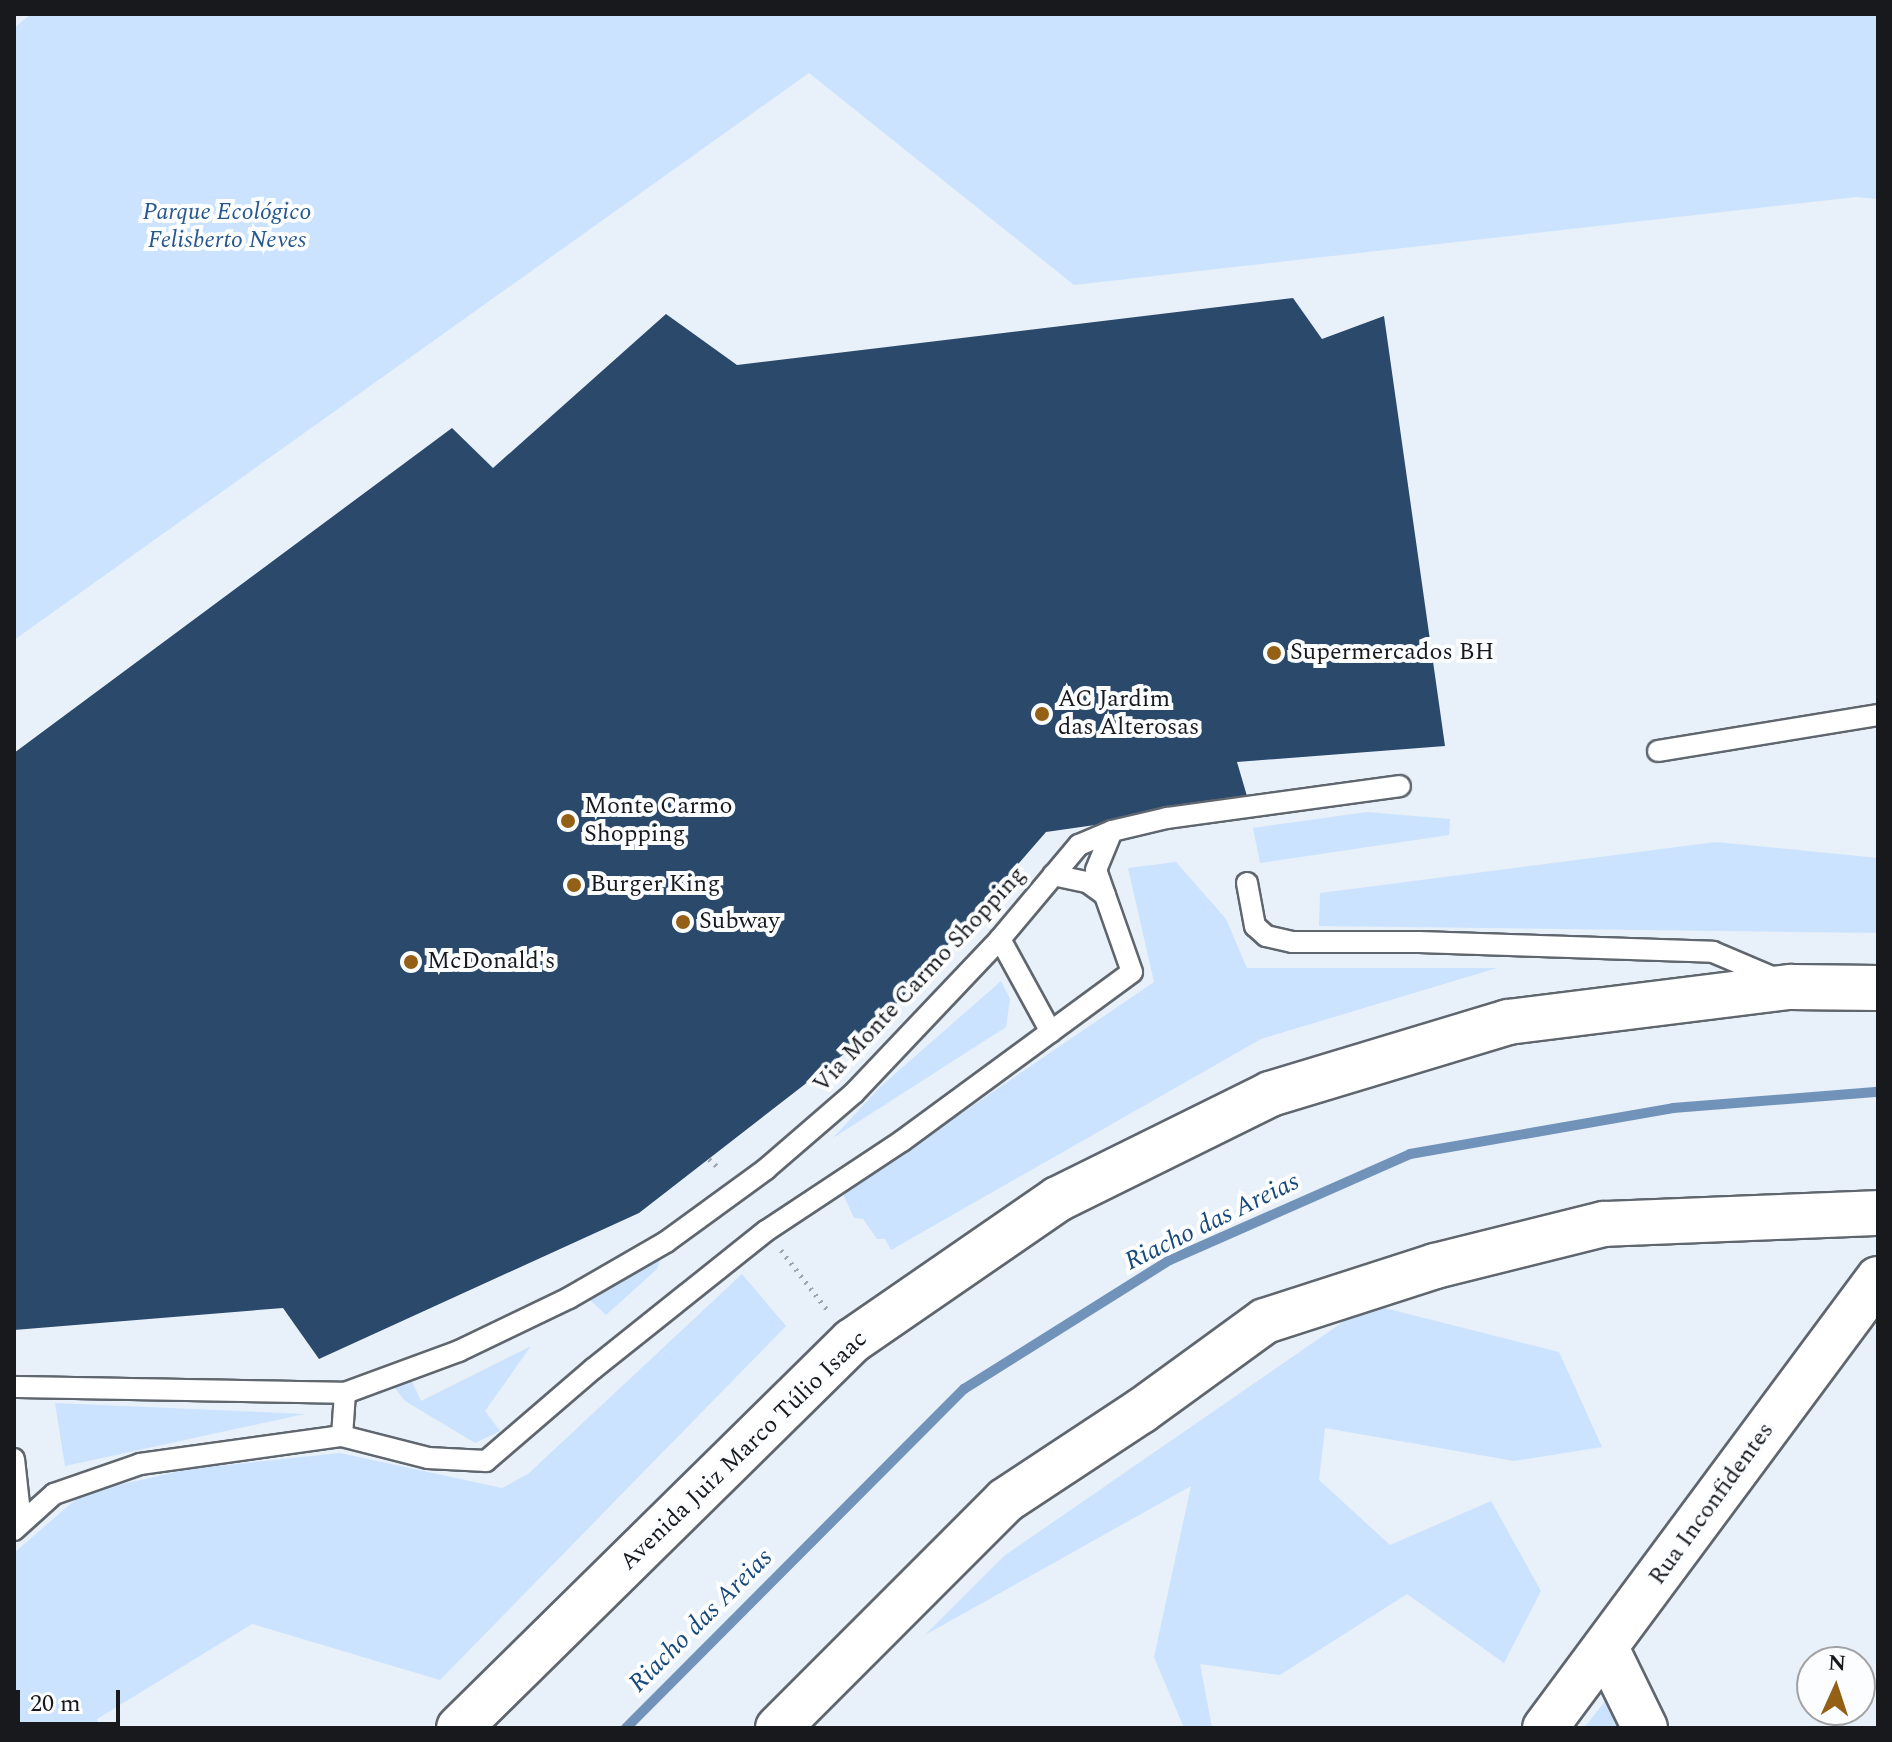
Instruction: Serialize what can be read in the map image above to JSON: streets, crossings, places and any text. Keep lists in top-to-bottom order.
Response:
{
  "streets": {
    "main road": ["Avenida Juiz Marco Túlio Isaac", "Rua Inconfidentes"],
    "lane": ["Via Monte Carmo Shopping"]
  },
  "water": ["Riacho das Areias"],
  "parks": ["Parque Ecológico Felisberto Neves"],
  "places": [
    "Supermercados BH",
    "AC Jardim das Alterosas",
    "Monte Carmo Shopping",
    "Burger King",
    "Subway",
    "McDonald's"
  ],
  "scale_bar": "20 m",
  "north": "top"
}
